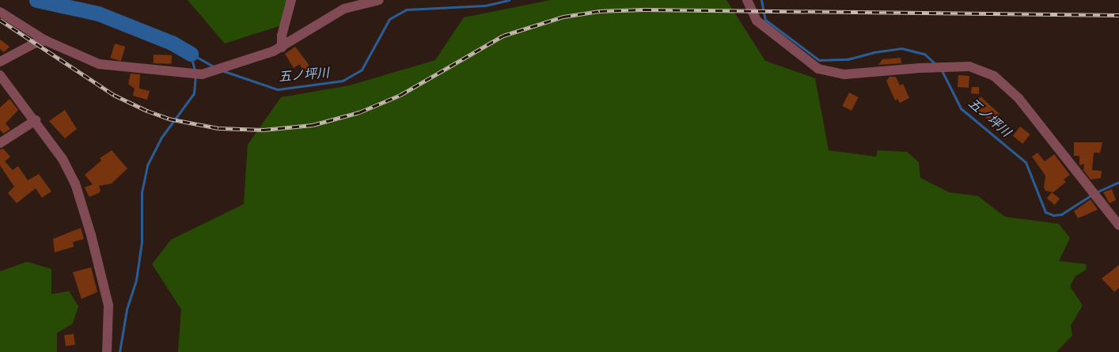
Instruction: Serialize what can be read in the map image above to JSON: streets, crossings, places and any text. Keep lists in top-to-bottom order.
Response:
{
  "water": ["五ノ坪川"]
}
